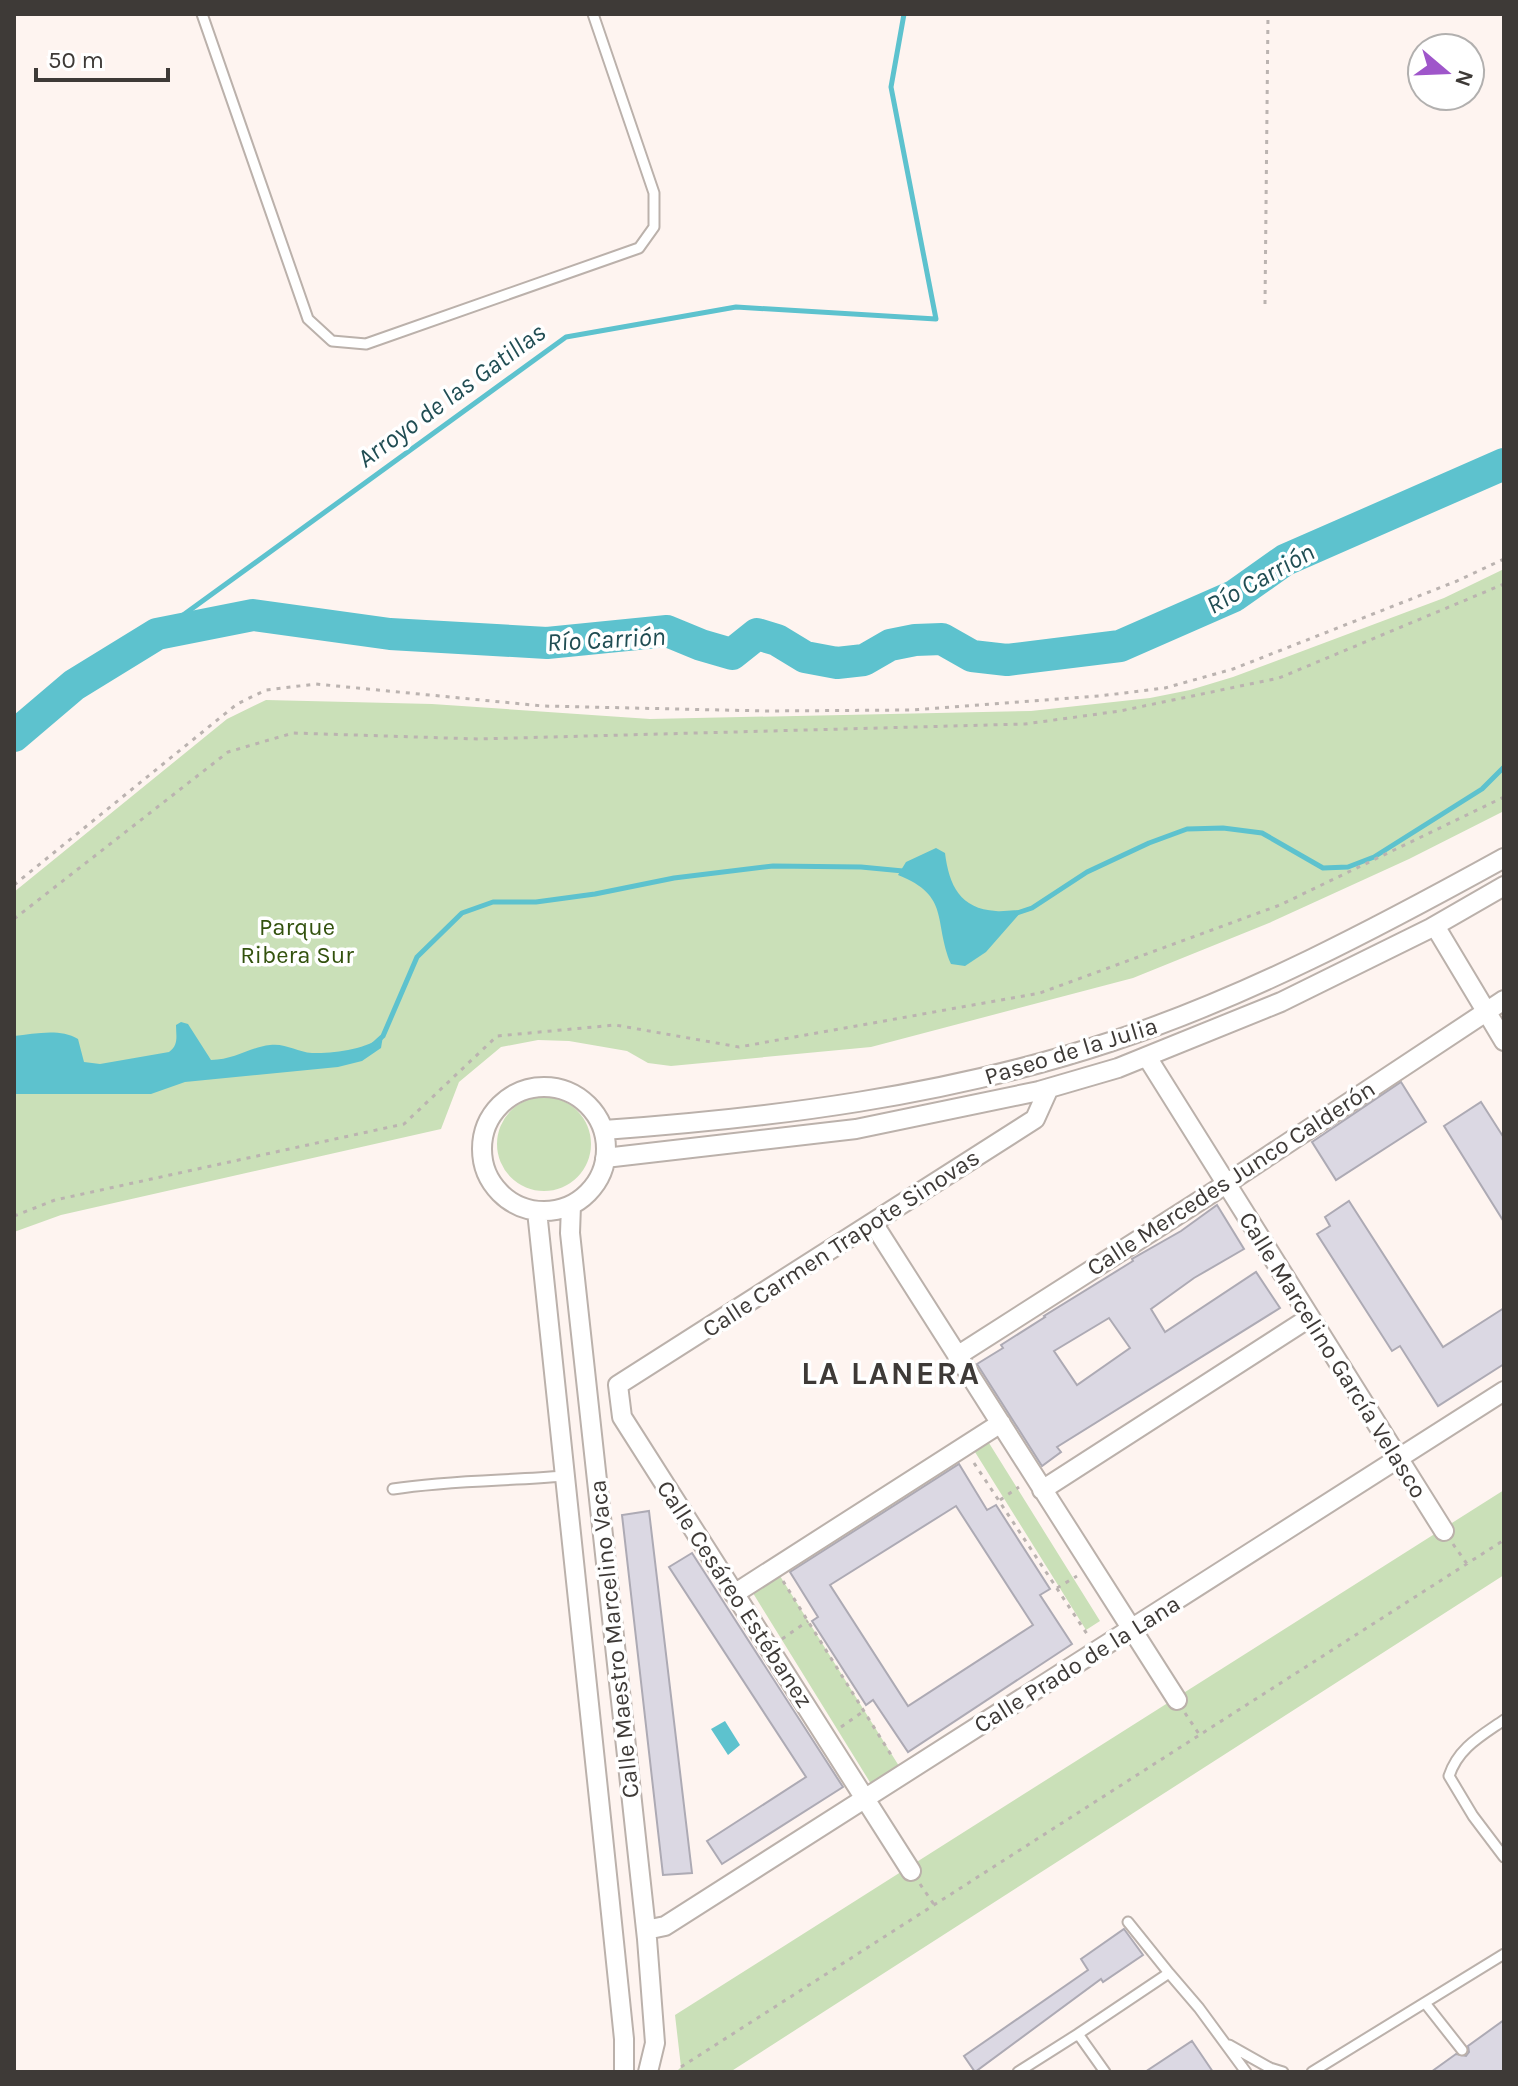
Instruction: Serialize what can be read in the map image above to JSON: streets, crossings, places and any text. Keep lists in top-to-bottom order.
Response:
{
  "streets": {
    "street": [
      "Paseo de la Julia",
      "Calle Mercedes Junco Calderón",
      "Calle Carmen Trapote Sinovas",
      "Calle Marcelino García Velasco",
      "Calle Cesáreo Estébanez",
      "Calle Maestro Marcelino Vaca",
      "Calle Prado de la Lana"
    ]
  },
  "crossings": [
    ["Paseo de la Julia", "Calle Carmen Trapote Sinovas"],
    ["Paseo de la Julia", "Calle Marcelino García Velasco"],
    ["Paseo de la Julia", "Calle Maestro Marcelino Vaca"],
    ["Calle Mercedes Junco Calderón", "Calle Marcelino García Velasco"],
    ["Calle Carmen Trapote Sinovas", "Calle Cesáreo Estébanez"],
    ["Calle Marcelino García Velasco", "Calle Prado de la Lana"],
    ["Calle Cesáreo Estébanez", "Calle Prado de la Lana"],
    ["Calle Maestro Marcelino Vaca", "Calle Prado de la Lana"]
  ],
  "districts": ["LA LANERA"],
  "water": ["Arroyo de las Gatillas", "Río Carrión"],
  "parks": ["Parque Ribera Sur"],
  "scale_bar": "50 m",
  "north": "right"
}
